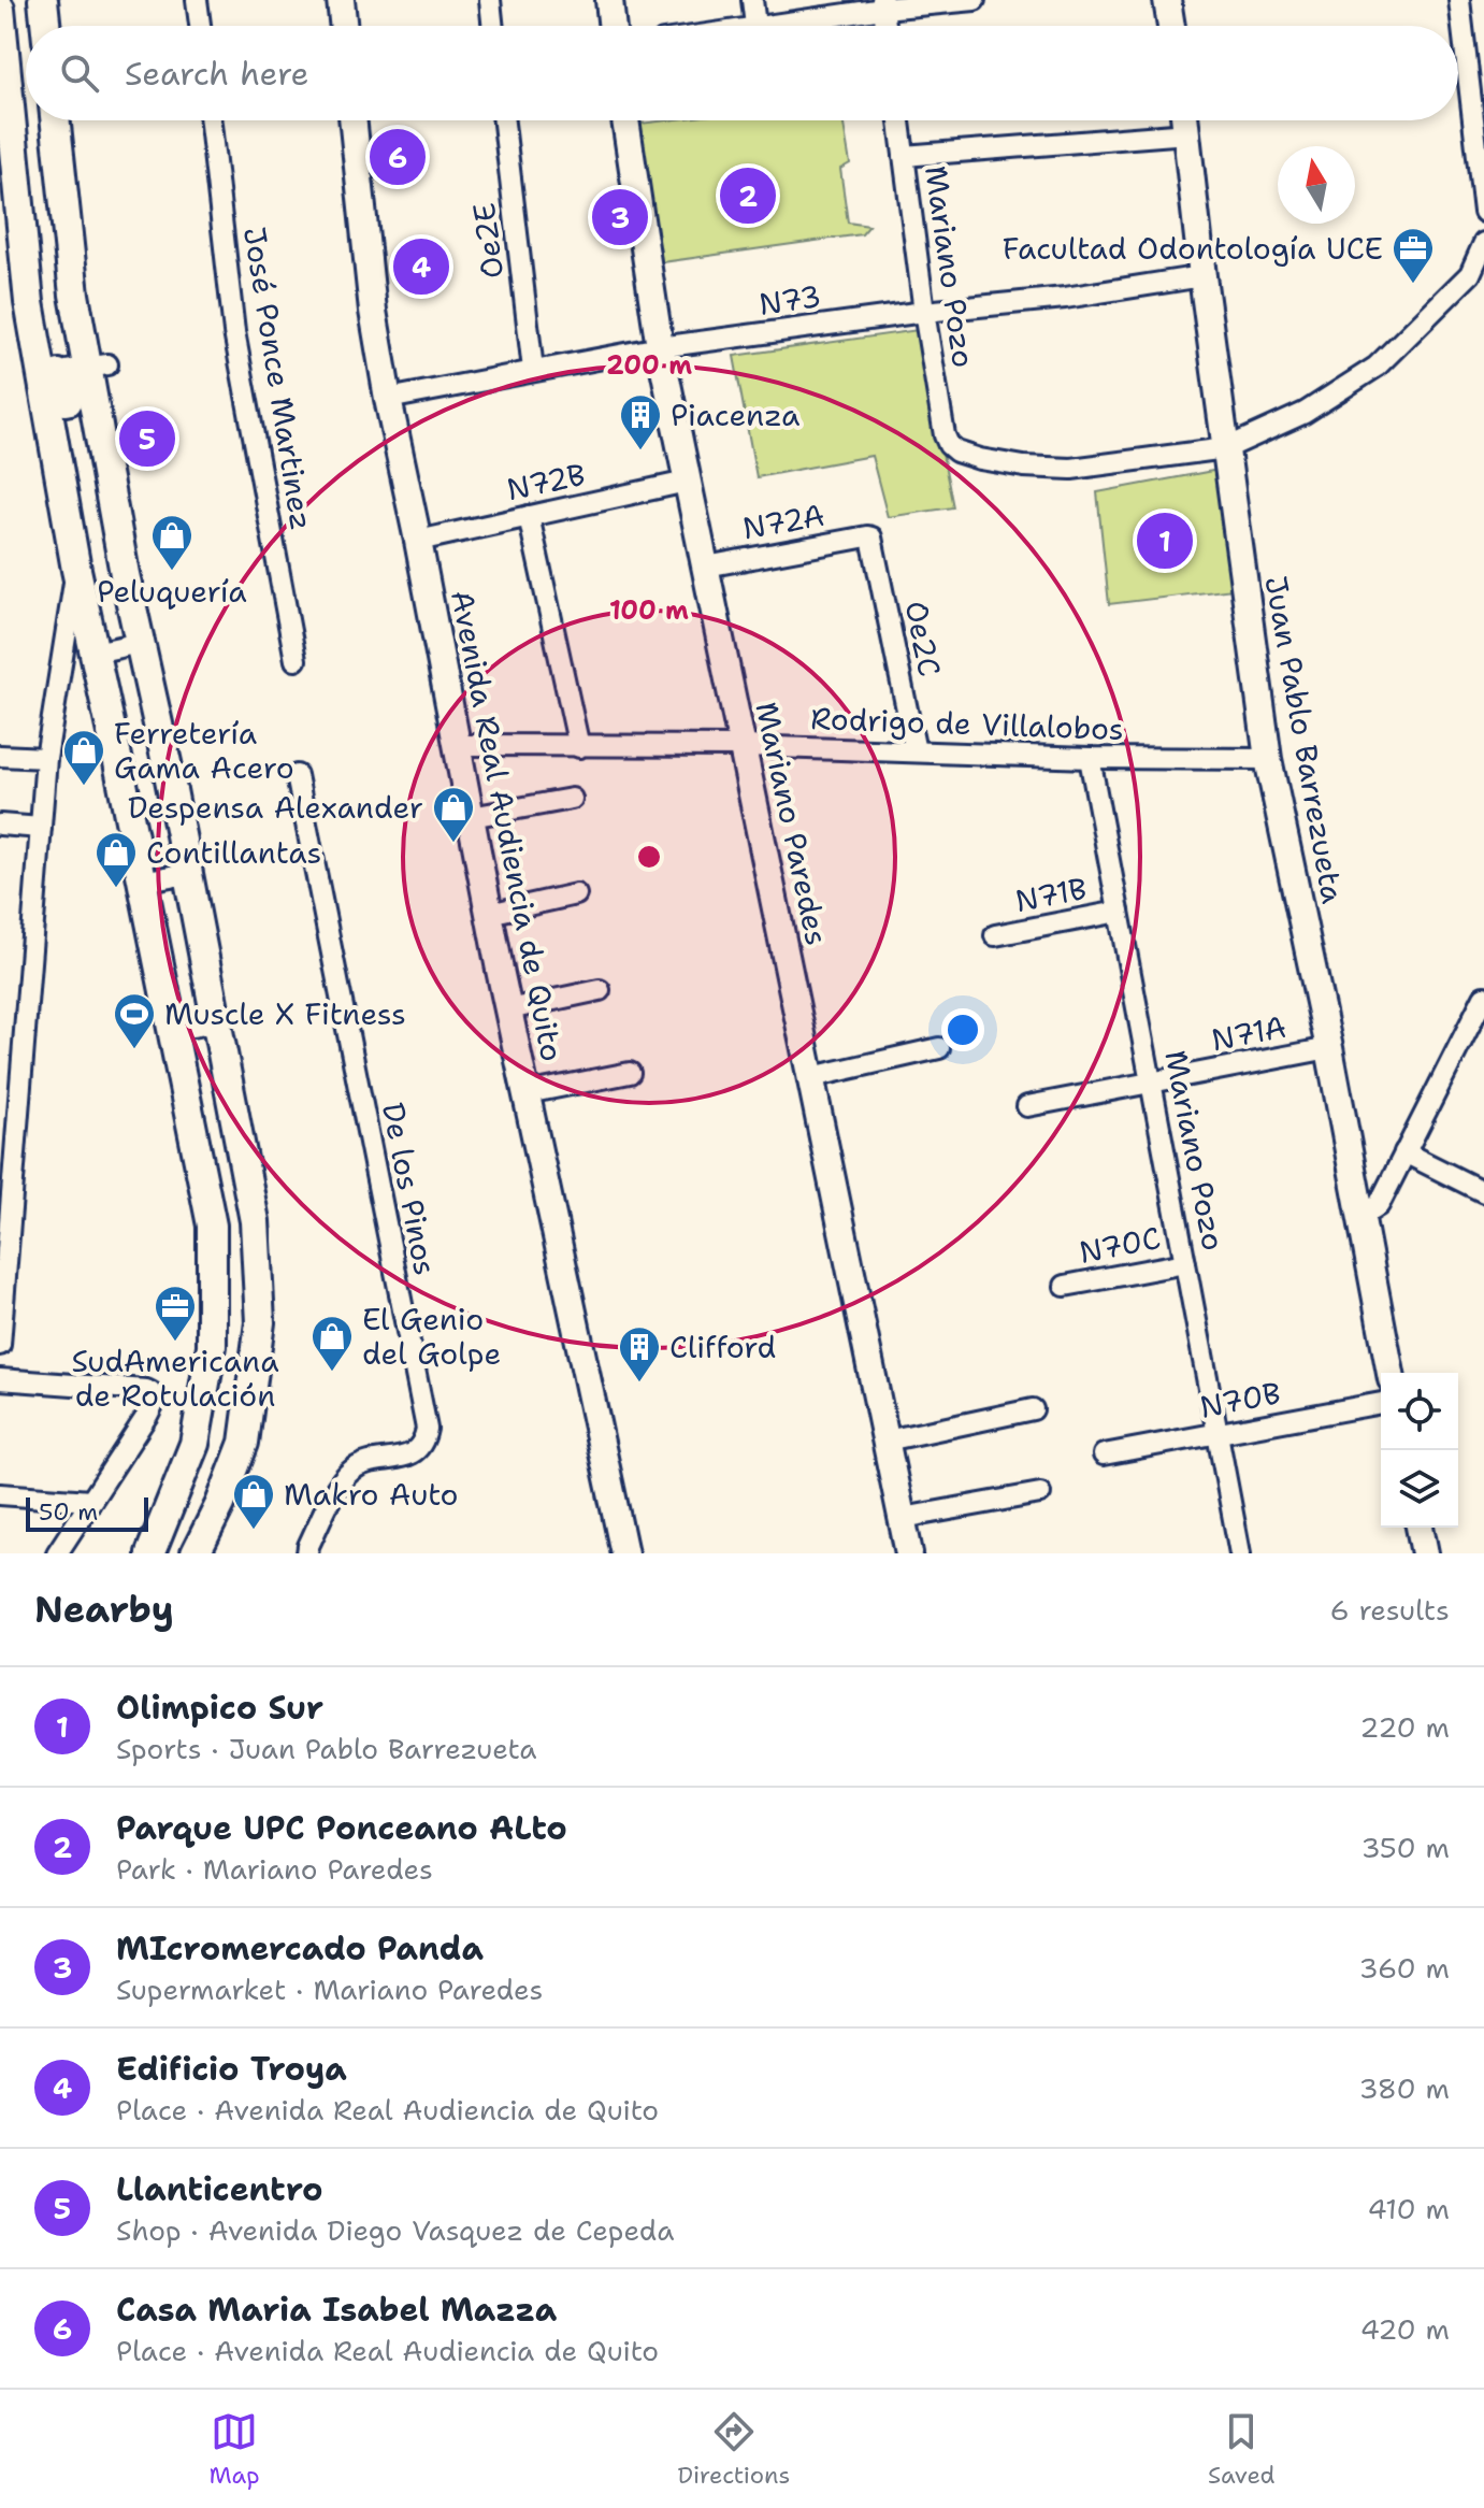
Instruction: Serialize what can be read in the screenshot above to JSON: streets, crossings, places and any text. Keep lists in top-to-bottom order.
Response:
{
  "streets": {
    "main road": ["Juan Pablo Barrezueta", "Mariano Paredes", "Avenida Real Audiencia de Quito"],
    "street": [
      "Oe2E",
      "Mariano Pozo",
      "N73",
      "José Ponce Martinez",
      "N72B",
      "N72A",
      "Oe2C",
      "Rodrigo de Villalobos",
      "N71B",
      "N71A",
      "De los Pinos",
      "N70C",
      "N70B"
    ]
  },
  "crossings": [
    ["Oe2E", "N73"],
    ["Mariano Pozo", "N73"],
    ["Mariano Pozo", "Rodrigo de Villalobos"],
    ["Mariano Pozo", "Juan Pablo Barrezueta"],
    ["Mariano Pozo", "N71B"],
    ["Mariano Pozo", "N71A"],
    ["Mariano Pozo", "N70C"],
    ["Mariano Pozo", "N70B"],
    ["N73", "Juan Pablo Barrezueta"],
    ["N73", "Mariano Paredes"],
    ["N73", "Avenida Real Audiencia de Quito"],
    ["N72B", "Mariano Paredes"],
    ["N72B", "Avenida Real Audiencia de Quito"],
    ["N72A", "Oe2C"],
    ["N72A", "Mariano Paredes"],
    ["Oe2C", "Rodrigo de Villalobos"],
    ["Rodrigo de Villalobos", "Juan Pablo Barrezueta"],
    ["Rodrigo de Villalobos", "Mariano Paredes"],
    ["Rodrigo de Villalobos", "Avenida Real Audiencia de Quito"],
    ["Juan Pablo Barrezueta", "N71A"]
  ],
  "places": {
    "office": ["Facultad Odontología UCE", "SudAmericana de Rotulación"],
    "building": ["Piacenza", "Clifford"],
    "shop": [
      "Peluquería",
      "Ferretería Gama Acero",
      "Despensa Alexander",
      "Contillantas",
      "El Genio del Golpe",
      "Makro Auto"
    ],
    "sports": ["Muscle X Fitness"]
  },
  "scale_bar": "50 m",
  "north": "top",
  "page": {
    "search": "Search here",
    "pins": [
      "6",
      "2",
      "3",
      "4",
      "5",
      "1"
    ],
    "scale": "50 m",
    "heading": ["Nearby", "6 results"],
    "list": [
      {
        "mark": "1",
        "name": "Olimpico Sur",
        "note": "Sports · Juan Pablo Barrezueta",
        "value": "220 m"
      },
      {
        "mark": "2",
        "name": "Parque UPC Ponceano ALto",
        "note": "Park · Mariano Paredes",
        "value": "350 m"
      },
      {
        "mark": "3",
        "name": "MIcromercado Panda",
        "note": "Supermarket · Mariano Paredes",
        "value": "360 m"
      },
      {
        "mark": "4",
        "name": "Edificio Troya",
        "note": "Place · Avenida Real Audiencia de Quito",
        "value": "380 m"
      },
      {
        "mark": "5",
        "name": "Llanticentro",
        "note": "Shop · Avenida Diego Vasquez de Cepeda",
        "value": "410 m"
      },
      {
        "mark": "6",
        "name": "Casa Maria Isabel Mazza",
        "note": "Place · Avenida Real Audiencia de Quito",
        "value": "420 m"
      }
    ],
    "nav": ["Map", "Directions", "Saved"]
  },
  "rings": ["200 m", "100 m"]
}
